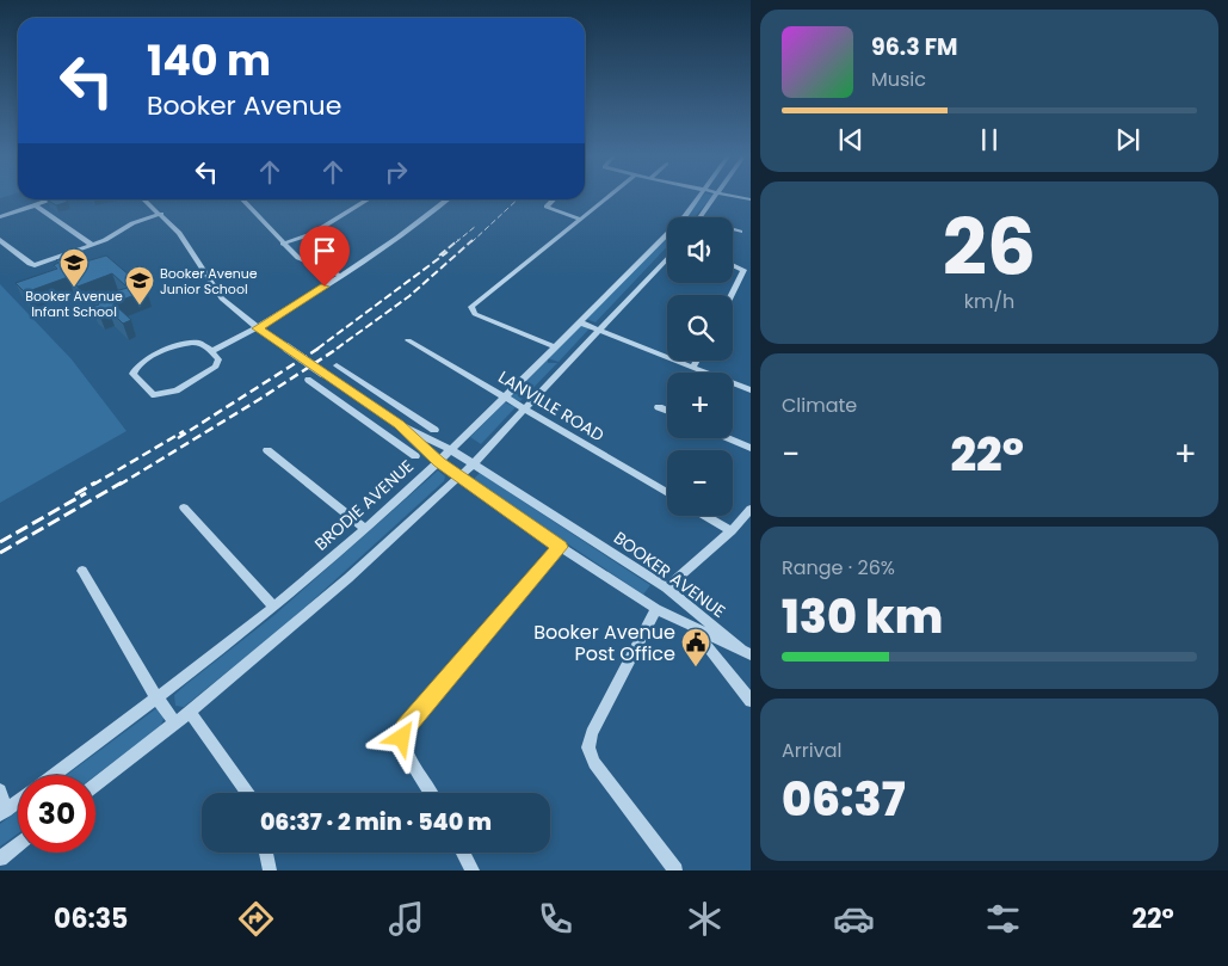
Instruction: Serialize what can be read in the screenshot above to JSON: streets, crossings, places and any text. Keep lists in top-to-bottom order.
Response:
{
  "streets": {
    "street": ["LANVILLE ROAD", "BRODIE AVENUE", "BOOKER AVENUE"]
  },
  "crossings": [
    ["LANVILLE ROAD", "BRODIE AVENUE"],
    ["BRODIE AVENUE", "BOOKER AVENUE"]
  ],
  "places": {
    "school or university": ["Booker Avenue Infant School", "Booker Avenue Junior School"],
    "public building": ["Booker Avenue Post Office"]
  },
  "page": {
    "turn": ["140 m", "Booker Avenue"],
    "song": ["96.3 FM", "Music"],
    "tile": [
      ["26", "km/h"],
      "Climate",
      ["Range · 26%", "130 km"],
      ["Arrival", "06:37"]
    ],
    "map_buttons": ["+", "−"],
    "heat": ["−", "22°", "+"],
    "limit": "30",
    "trip": "06:37 · 2 min · 540 m",
    "tabs": ["06:35", "22°"]
  }
}
